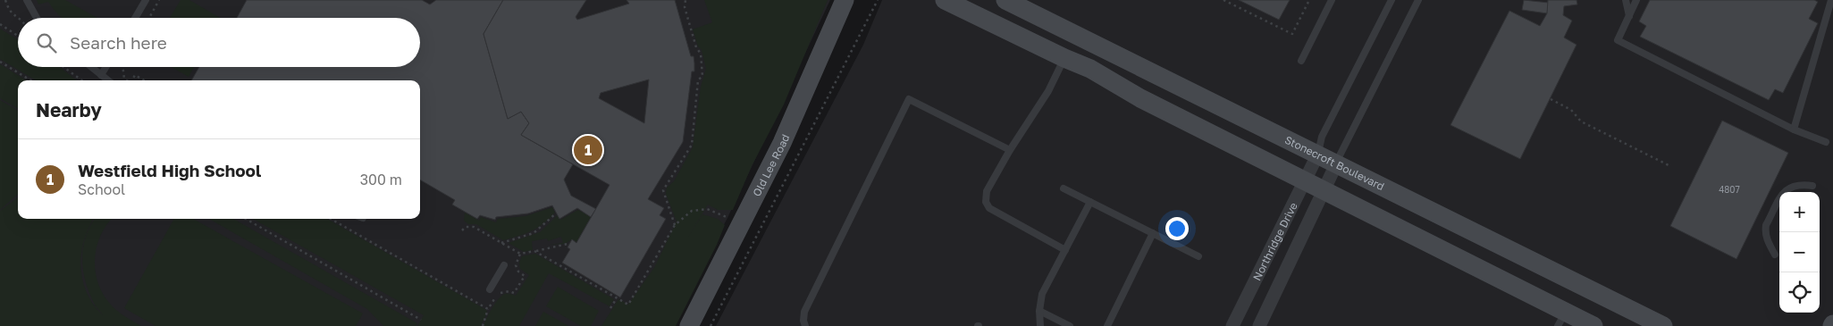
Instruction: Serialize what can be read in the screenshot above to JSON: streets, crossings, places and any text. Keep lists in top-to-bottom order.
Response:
{
  "streets": {
    "main road": ["Stonecroft Boulevard", "Old Lee Road"],
    "street": ["Northridge Drive"]
  },
  "crossings": [
    ["Stonecroft Boulevard", "Northridge Drive"]
  ],
  "house_numbers": ["4807"],
  "page": {
    "search": "Search here",
    "heading": "Nearby",
    "pins": "1",
    "list": [
      {
        "mark": "1",
        "name": "Westfield High School",
        "note": "School",
        "value": "300 m"
      }
    ],
    "map_buttons": ["+", "−"]
  }
}
